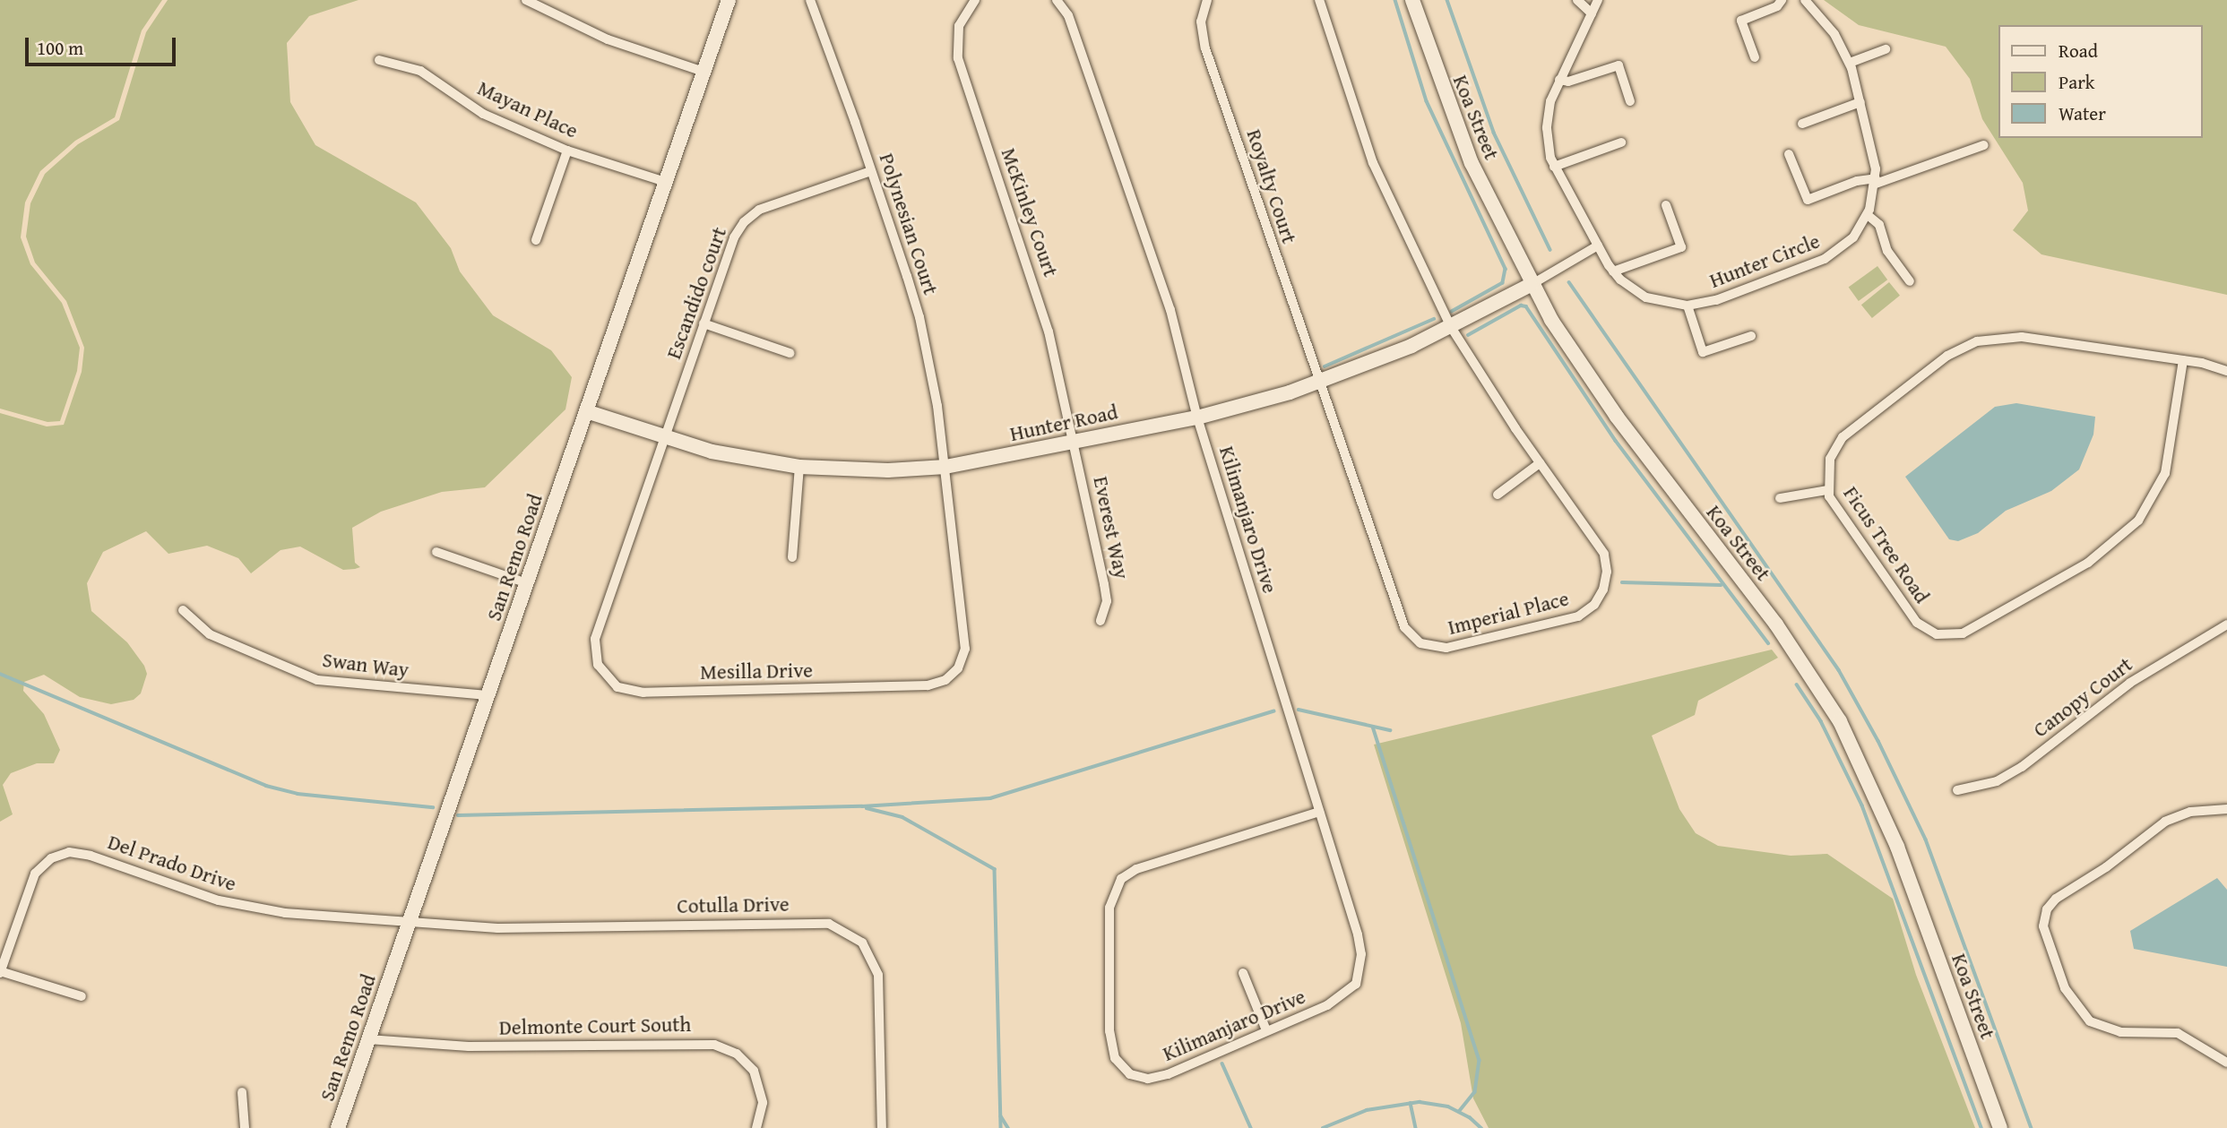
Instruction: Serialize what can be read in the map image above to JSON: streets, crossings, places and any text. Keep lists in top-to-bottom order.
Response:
{
  "streets": {
    "street": [
      "Mayan Place",
      "Koa Street",
      "Royalty Court",
      "McKinley Court",
      "Polynesian Court",
      "Hunter Circle",
      "Escandido court",
      "Hunter Road",
      "Kilimanjaro Drive",
      "Everest Way",
      "Ficus Tree Road",
      "San Remo Road",
      "Imperial Place",
      "Swan Way",
      "Mesilla Drive",
      "Canopy Court",
      "Del Prado Drive",
      "Cotulla Drive",
      "Delmonte Court South"
    ]
  },
  "crossings": [
    ["Mayan Place", "San Remo Road"],
    ["Koa Street", "Hunter Road"],
    ["Royalty Court", "Hunter Road"],
    ["Royalty Court", "Imperial Place"],
    ["McKinley Court", "Hunter Road"],
    ["McKinley Court", "Everest Way"],
    ["Polynesian Court", "Escandido court"],
    ["Polynesian Court", "Hunter Road"],
    ["Polynesian Court", "Mesilla Drive"],
    ["Escandido court", "Hunter Road"],
    ["Escandido court", "Mesilla Drive"],
    ["Hunter Road", "Kilimanjaro Drive"],
    ["Hunter Road", "Everest Way"],
    ["Hunter Road", "San Remo Road"],
    ["Hunter Road", "Imperial Place"],
    ["Hunter Road", "Mesilla Drive"],
    ["San Remo Road", "Swan Way"],
    ["San Remo Road", "Del Prado Drive"],
    ["San Remo Road", "Cotulla Drive"],
    ["San Remo Road", "Delmonte Court South"],
    ["Del Prado Drive", "Cotulla Drive"]
  ],
  "legend": ["Road", "Park", "Water"],
  "scale_bar": "100 m"
}
